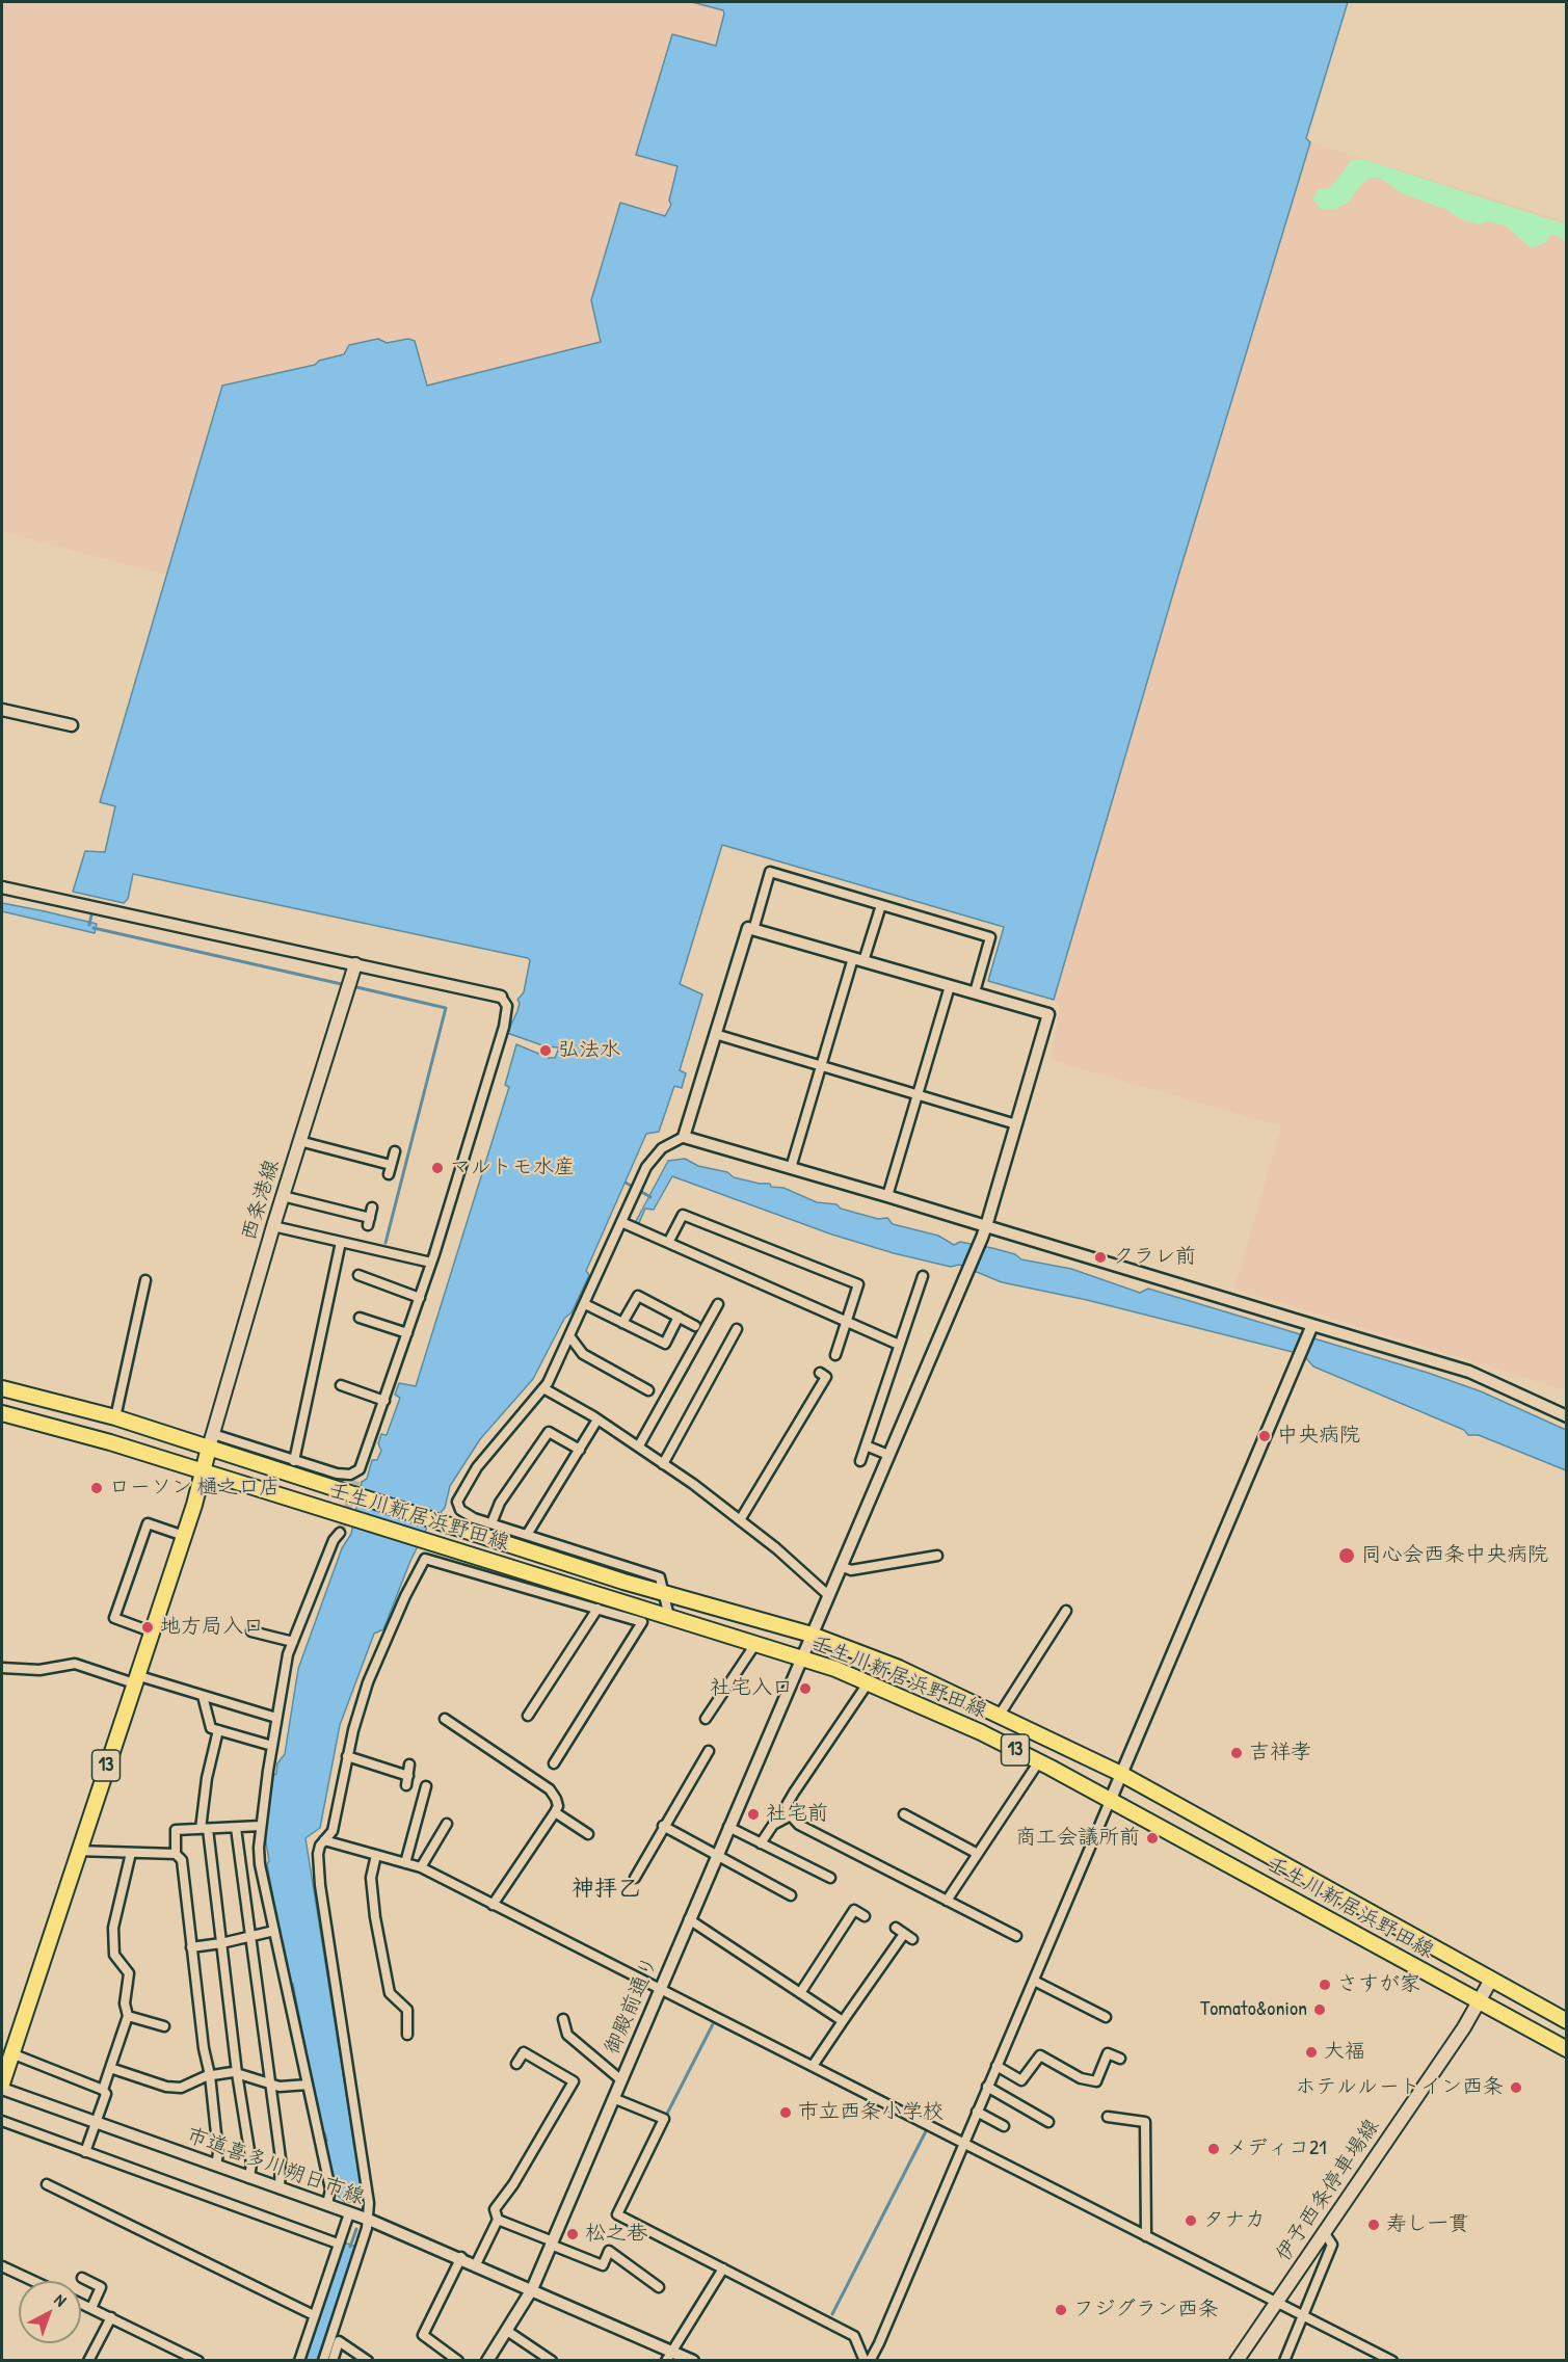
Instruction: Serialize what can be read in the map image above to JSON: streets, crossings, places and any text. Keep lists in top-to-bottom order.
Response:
{
  "streets": {
    "main road": [
      "西条港線",
      "壬生川新居浜野田線",
      "13",
      "伊予西条停車場線"
    ],
    "street": ["御殿前通り", "市道喜多川朔日市線"]
  },
  "crossings": [
    ["西条港線", "壬生川新居浜野田線"],
    ["西条港線", "13"],
    ["壬生川新居浜野田線", "13"],
    ["壬生川新居浜野田線", "御殿前通り"],
    ["壬生川新居浜野田線", "伊予西条停車場線"],
    ["13", "市道喜多川朔日市線"],
    ["御殿前通り", "市道喜多川朔日市線"]
  ],
  "districts": ["神拝乙"],
  "places": [
    "弘法水",
    "マルトモ水産",
    "クラレ前",
    "中央病院",
    "ローソン 樋之口店",
    "同心会西条中央病院",
    "地方局入口",
    "社宅入口",
    "吉祥孝",
    "社宅前",
    "商工会議所前",
    "さすが家",
    "Tomato&onion",
    "大福",
    "ホテルルートイン西条",
    "市立西条小学校",
    "メディコ21",
    "タナカ",
    "寿し一貫",
    "松之巷",
    "フジグラン西条"
  ],
  "north": "top right"
}
